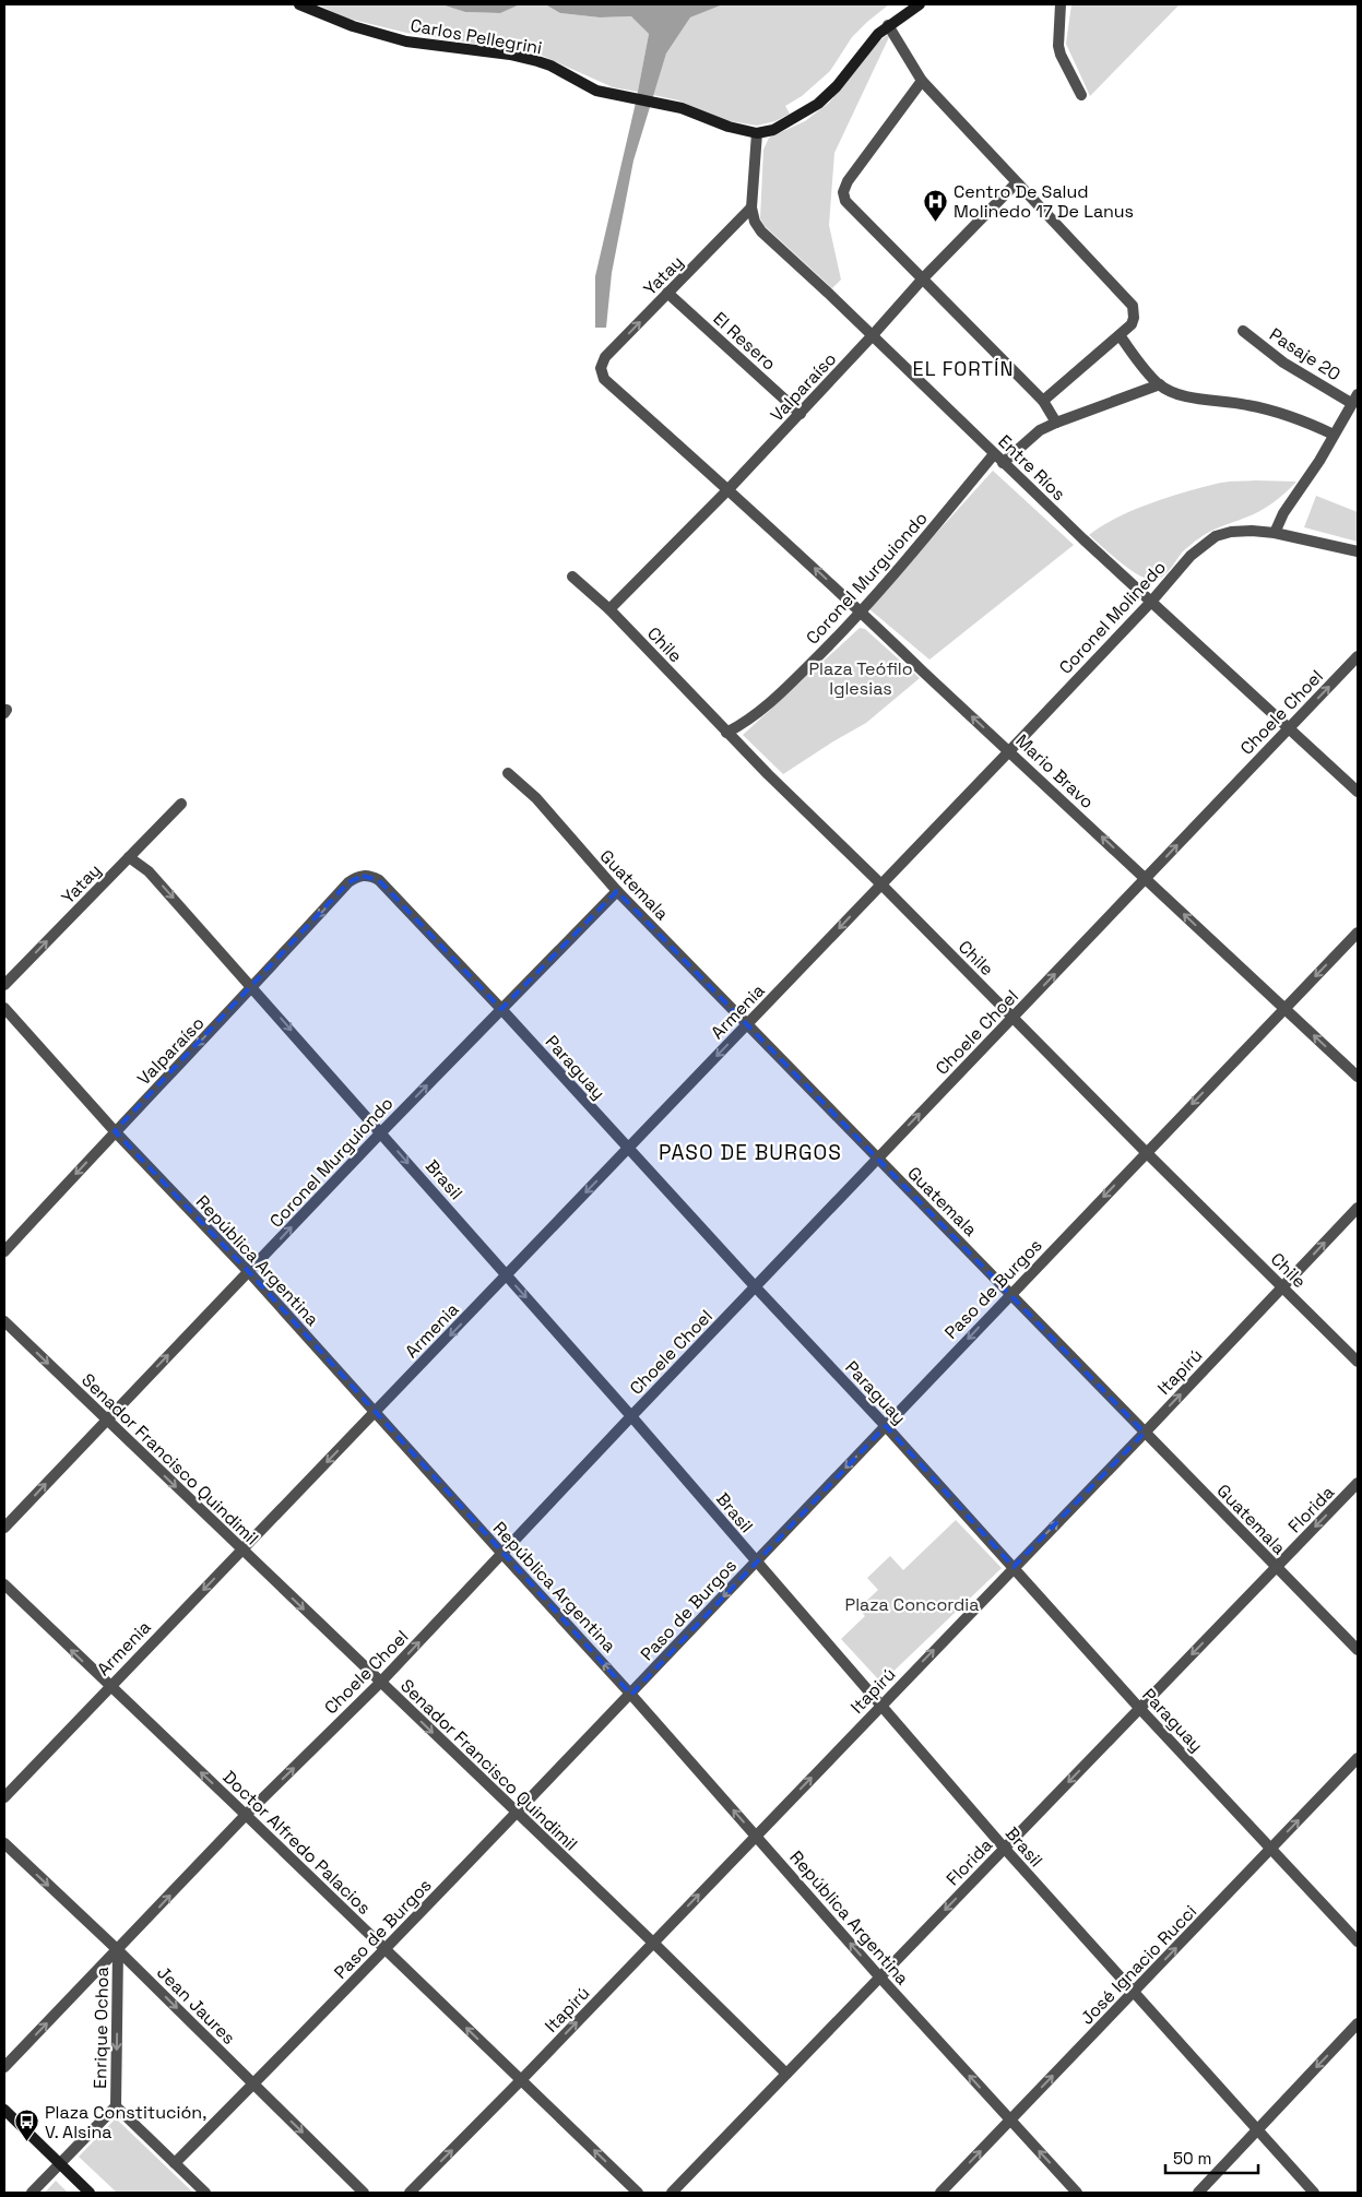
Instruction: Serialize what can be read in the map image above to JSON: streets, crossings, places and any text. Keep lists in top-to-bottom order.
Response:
{
  "streets": {
    "street": [
      "Carlos Pellegrini",
      "Yatay",
      "El Resero",
      "Pasaje 20",
      "Valparaíso",
      "Entre Ríos",
      "Coronel Murguiondo",
      "Coronel Molinedo",
      "Chile",
      "Choele Choel",
      "Mario Bravo",
      "Guatemala",
      "Armenia",
      "Paraguay",
      "Brasil",
      "República Argentina",
      "Paso de Burgos",
      "Itapirú",
      "Senador Francisco Quindimil",
      "Florida",
      "Doctor Alfredo Palacios",
      "José Ignacio Rucci",
      "Jean Jaures",
      "Enrique Ochoa"
    ]
  },
  "crossings": [
    ["Carlos Pellegrini", "Entre Ríos"],
    ["Yatay", "El Resero"],
    ["Yatay", "Entre Ríos"],
    ["Yatay", "Mario Bravo"],
    ["Yatay", "Brasil"],
    ["El Resero", "Valparaíso"],
    ["Valparaíso", "Entre Ríos"],
    ["Valparaíso", "Chile"],
    ["Valparaíso", "Mario Bravo"],
    ["Valparaíso", "Paraguay"],
    ["Valparaíso", "Brasil"],
    ["Valparaíso", "República Argentina"],
    ["Entre Ríos", "Coronel Murguiondo"],
    ["Entre Ríos", "Coronel Molinedo"],
    ["Entre Ríos", "Choele Choel"],
    ["Coronel Murguiondo", "Chile"],
    ["Coronel Murguiondo", "Mario Bravo"],
    ["Coronel Murguiondo", "Guatemala"],
    ["Coronel Murguiondo", "Paraguay"],
    ["Coronel Murguiondo", "Brasil"],
    ["Coronel Murguiondo", "República Argentina"],
    ["Coronel Murguiondo", "Senador Francisco Quindimil"],
    ["Coronel Molinedo", "Chile"],
    ["Coronel Molinedo", "Mario Bravo"],
    ["Coronel Molinedo", "Armenia"],
    ["Chile", "Choele Choel"],
    ["Chile", "Armenia"],
    ["Chile", "Paso de Burgos"],
    ["Chile", "Itapirú"],
    ["Choele Choel", "Mario Bravo"],
    ["Choele Choel", "Guatemala"],
    ["Choele Choel", "Paraguay"],
    ["Choele Choel", "Brasil"],
    ["Choele Choel", "República Argentina"],
    ["Choele Choel", "Senador Francisco Quindimil"],
    ["Choele Choel", "Doctor Alfredo Palacios"],
    ["Choele Choel", "Jean Jaures"],
    ["Choele Choel", "Enrique Ochoa"],
    ["Mario Bravo", "Paso de Burgos"],
    ["Guatemala", "Armenia"],
    ["Guatemala", "Paso de Burgos"],
    ["Guatemala", "Itapirú"],
    ["Guatemala", "Florida"],
    ["Armenia", "Paraguay"],
    ["Armenia", "Brasil"],
    ["Armenia", "República Argentina"],
    ["Armenia", "Senador Francisco Quindimil"],
    ["Armenia", "Doctor Alfredo Palacios"],
    ["Paraguay", "Paso de Burgos"],
    ["Paraguay", "Itapirú"],
    ["Paraguay", "Florida"],
    ["Paraguay", "José Ignacio Rucci"],
    ["Brasil", "Paso de Burgos"],
    ["Brasil", "Itapirú"],
    ["Brasil", "Florida"],
    ["Brasil", "José Ignacio Rucci"],
    ["República Argentina", "Paso de Burgos"],
    ["República Argentina", "Itapirú"],
    ["República Argentina", "Florida"],
    ["República Argentina", "José Ignacio Rucci"],
    ["Paso de Burgos", "Senador Francisco Quindimil"],
    ["Paso de Burgos", "Doctor Alfredo Palacios"],
    ["Paso de Burgos", "Jean Jaures"],
    ["Itapirú", "Senador Francisco Quindimil"],
    ["Itapirú", "Doctor Alfredo Palacios"],
    ["Senador Francisco Quindimil", "Florida"],
    ["Jean Jaures", "Enrique Ochoa"]
  ],
  "one_way": [
    "Yatay",
    "Valparaíso",
    "Coronel Murguiondo",
    "Choele Choel",
    "Mario Bravo",
    "Armenia",
    "Brasil",
    "República Argentina",
    "Paso de Burgos",
    "Itapirú",
    "Senador Francisco Quindimil",
    "Florida",
    "Doctor Alfredo Palacios",
    "José Ignacio Rucci",
    "Jean Jaures",
    "Enrique Ochoa"
  ],
  "districts": ["EL FORTÍN", "PASO DE BURGOS"],
  "parks": ["Plaza Teófilo Iglesias", "Plaza Concordia"],
  "places": {
    "hospital": ["Centro De Salud Molinedo 17 De Lanus"],
    "bus stop": ["Plaza Constitución, V. Alsina"]
  },
  "scale_bar": "50 m"
}
